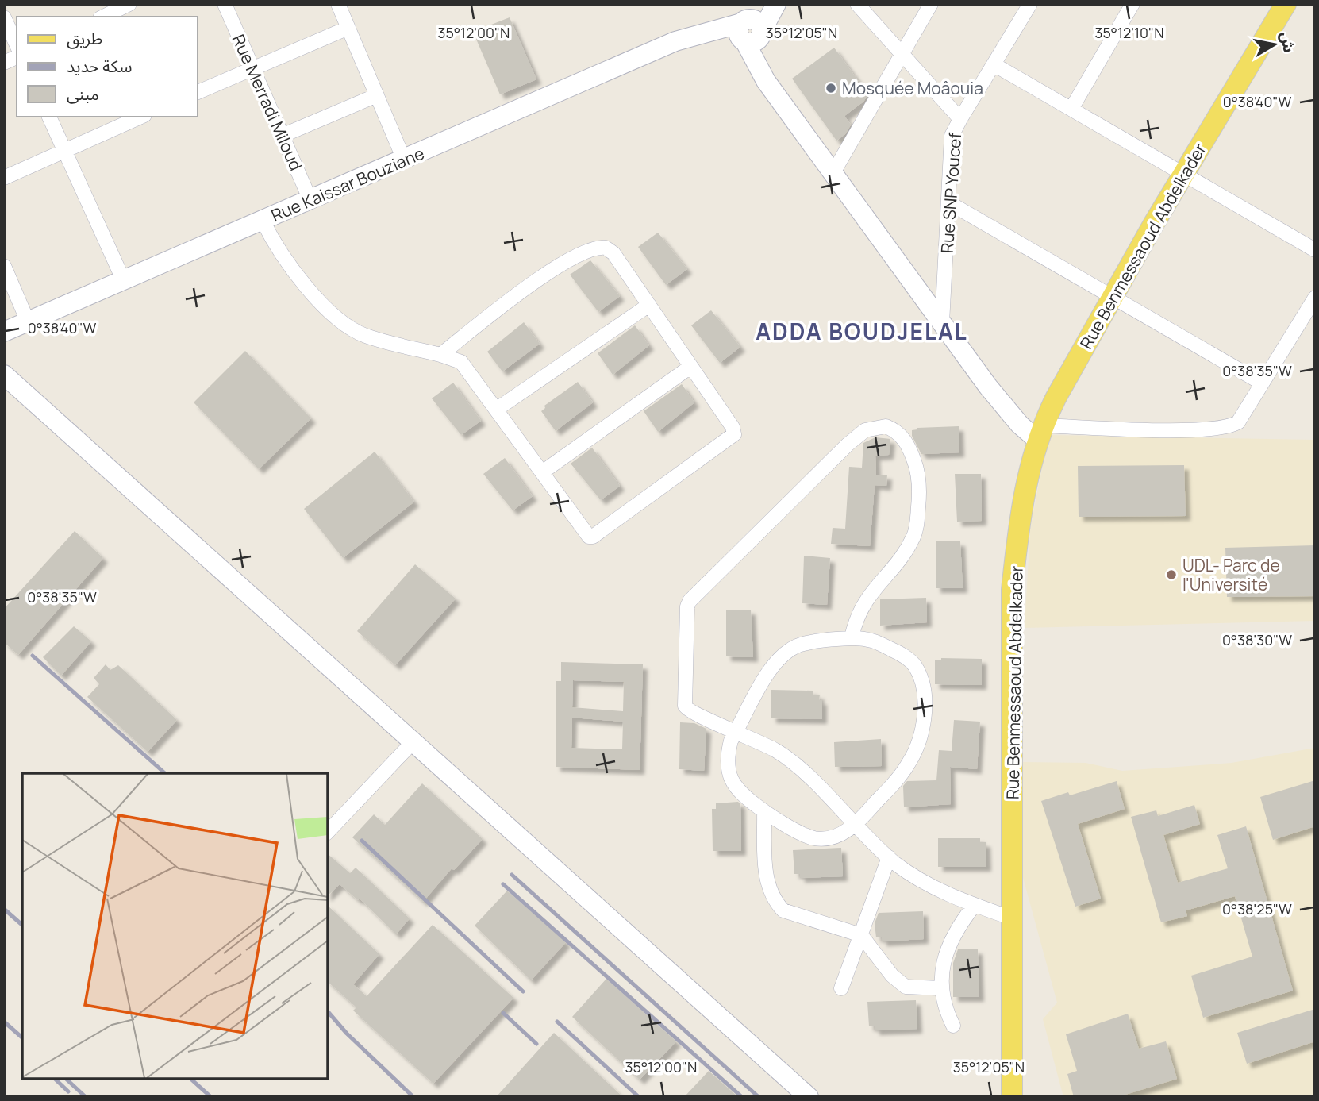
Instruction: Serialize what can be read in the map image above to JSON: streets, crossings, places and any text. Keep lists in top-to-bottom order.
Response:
{
  "streets": {
    "main road": ["Rue Benmessaoud Abdelkader"],
    "street": ["Rue Merradi Miloud", "Rue Kaissar Bouziane", "Rue SNP Youcef"]
  },
  "crossings": [
    ["Rue Merradi Miloud", "Rue Kaissar Bouziane"]
  ],
  "districts": ["ADDA BOUDJELAL"],
  "places": ["Mosquée Moâouia", "UDL- Parc de l'Université"],
  "legend": ["طريق", "سكة حديد", "مبنى"],
  "north": "right",
  "coordinates": [
    "35°12'00\"N",
    "35°12'05\"N",
    "35°12'10\"N",
    "0°38'40\"W",
    "0°38'35\"W",
    "0°38'30\"W",
    "0°38'25\"W"
  ]
}
